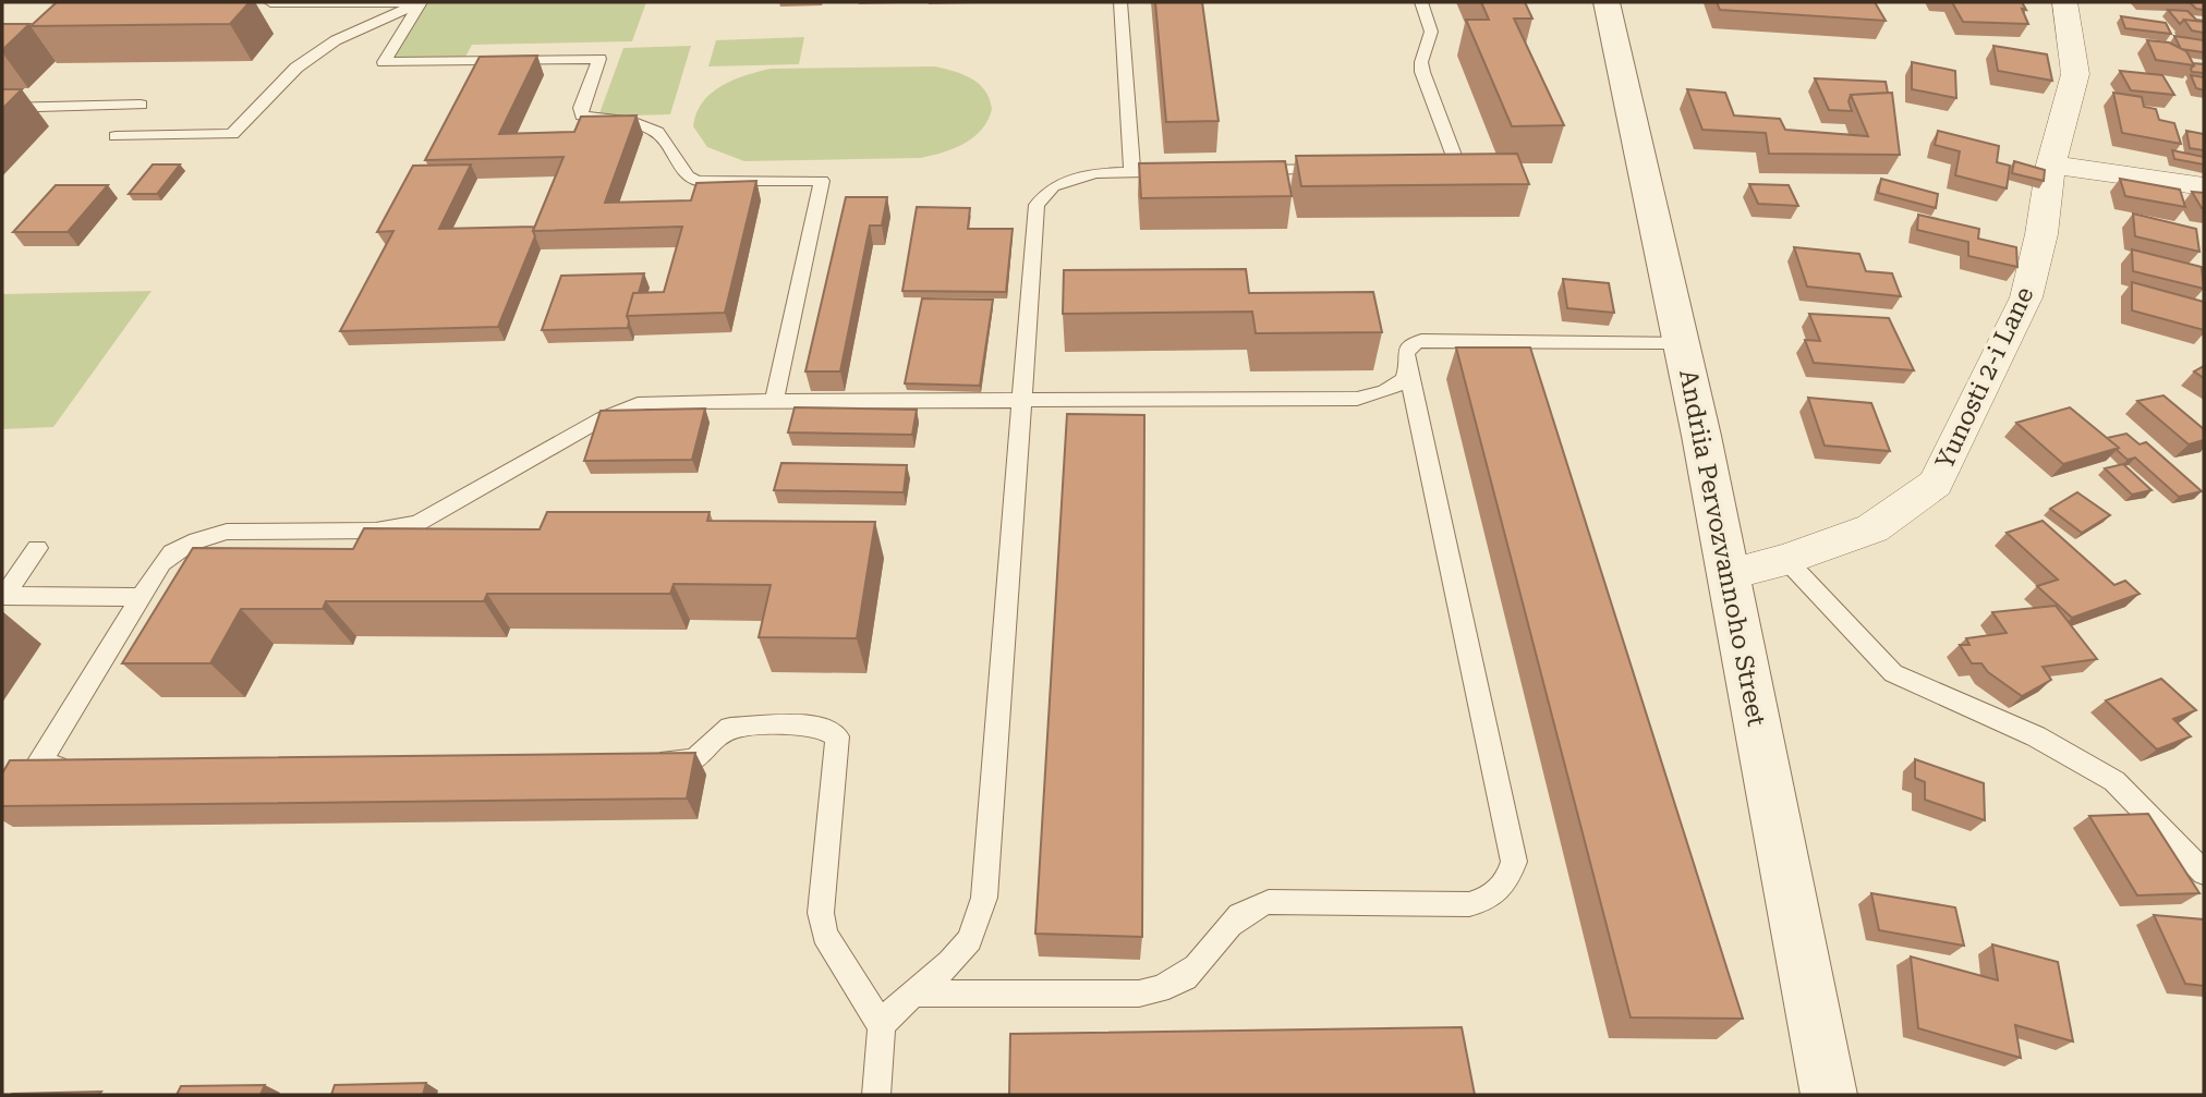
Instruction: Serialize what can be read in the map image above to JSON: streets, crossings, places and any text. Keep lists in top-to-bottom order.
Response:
{
  "streets": {
    "street": ["Yunosti 2-i Lane", "Andriia Pervozvannoho Street"]
  },
  "crossings": [
    ["Yunosti 2-i Lane", "Andriia Pervozvannoho Street"]
  ]
}
